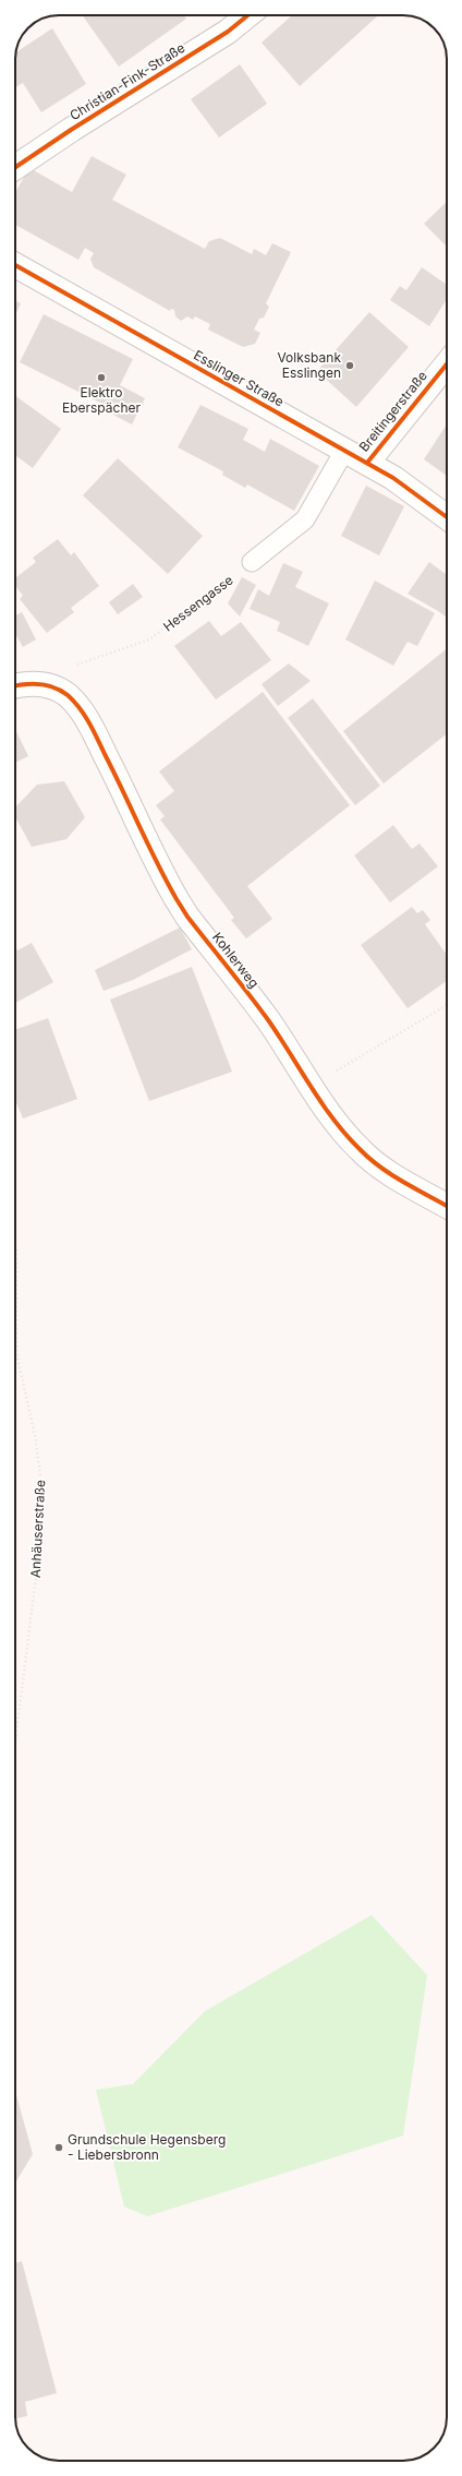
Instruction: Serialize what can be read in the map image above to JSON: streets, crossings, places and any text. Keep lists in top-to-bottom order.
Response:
{
  "streets": {
    "street": [
      "Christian-Fink-Straße",
      "Esslinger Straße",
      "Breitingerstraße",
      "Kohlerweg"
    ],
    "path": ["Hessengasse", "Anhäuserstraße"]
  },
  "crossings": [
    ["Esslinger Straße", "Breitingerstraße"],
    ["Hessengasse", "Kohlerweg"]
  ],
  "places": ["Volksbank Esslingen", "Elektro Eberspächer", "Grundschule Hegensberg - Liebersbronn"]
}
